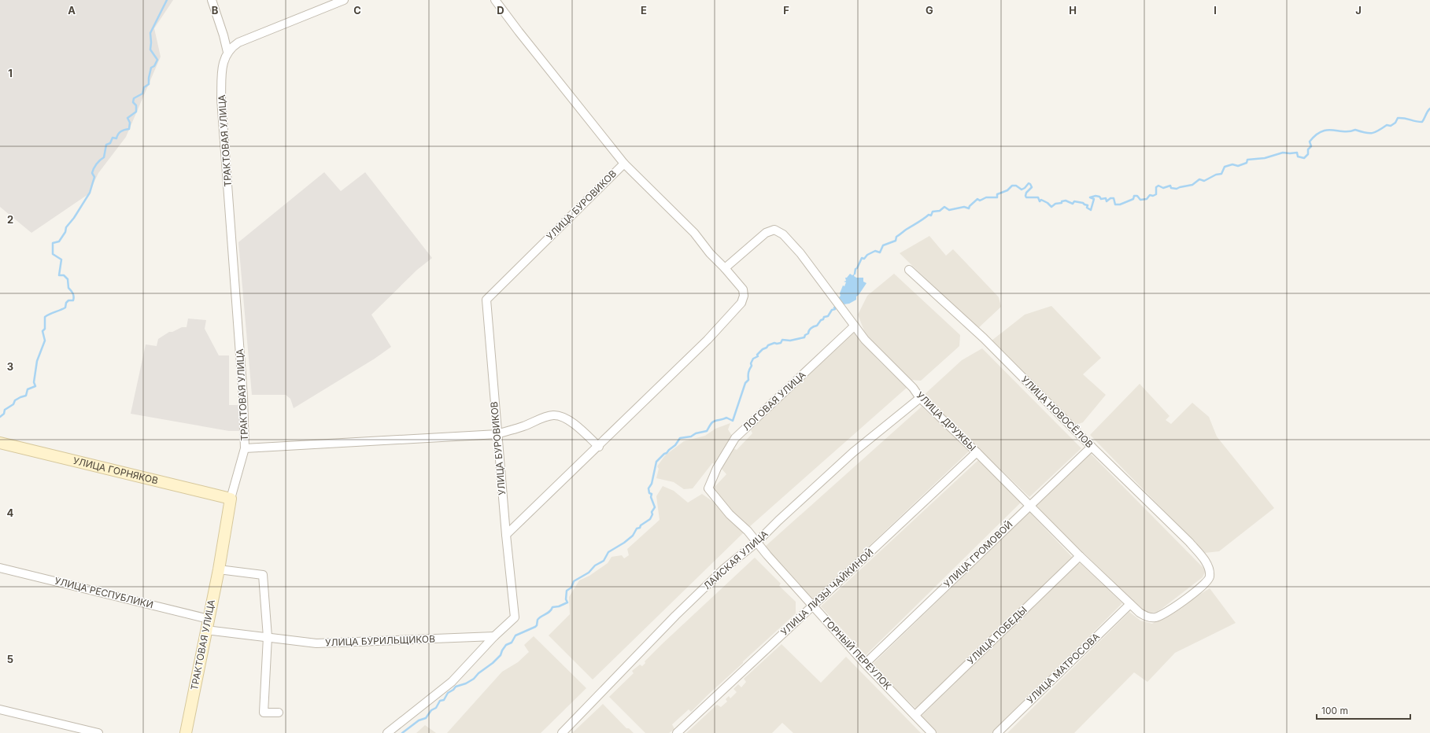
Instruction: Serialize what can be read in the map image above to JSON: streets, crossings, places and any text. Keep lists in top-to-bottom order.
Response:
{
  "streets": {
    "street": [
      "ТРАКТОВАЯ УЛИЦА",
      "УЛИЦА БУРОВИКОВ",
      "ЛОГОВАЯ УЛИЦА",
      "УЛИЦА НОВОСЁЛОВ",
      "УЛИЦА ДРУЖБЫ",
      "УЛИЦА ГОРНЯКОВ",
      "УЛИЦА ГРОМОВОЙ",
      "ЛАЙСКАЯ УЛИЦА",
      "УЛИЦА ЛИЗЫ ЧАЙКИНОЙ",
      "УЛИЦА РЕСПУБЛИКИ",
      "УЛИЦА ПОБЕДЫ",
      "УЛИЦА БУРИЛЬЩИКОВ",
      "ГОРНЫЙ ПЕРЕУЛОК",
      "УЛИЦА МАТРОСОВА"
    ]
  },
  "crossings": [
    ["ТРАКТОВАЯ УЛИЦА", "УЛИЦА ГОРНЯКОВ"],
    ["ТРАКТОВАЯ УЛИЦА", "УЛИЦА РЕСПУБЛИКИ"],
    ["ТРАКТОВАЯ УЛИЦА", "УЛИЦА БУРИЛЬЩИКОВ"],
    ["УЛИЦА БУРОВИКОВ", "УЛИЦА БУРИЛЬЩИКОВ"],
    ["ЛОГОВАЯ УЛИЦА", "УЛИЦА ДРУЖБЫ"],
    ["ЛОГОВАЯ УЛИЦА", "ГОРНЫЙ ПЕРЕУЛОК"],
    ["УЛИЦА НОВОСЁЛОВ", "УЛИЦА ДРУЖБЫ"],
    ["УЛИЦА НОВОСЁЛОВ", "УЛИЦА ГРОМОВОЙ"],
    ["УЛИЦА НОВОСЁЛОВ", "УЛИЦА МАТРОСОВА"],
    ["УЛИЦА ДРУЖБЫ", "УЛИЦА ГРОМОВОЙ"],
    ["УЛИЦА ДРУЖБЫ", "ЛАЙСКАЯ УЛИЦА"],
    ["УЛИЦА ДРУЖБЫ", "УЛИЦА ЛИЗЫ ЧАЙКИНОЙ"],
    ["УЛИЦА ДРУЖБЫ", "УЛИЦА ПОБЕДЫ"],
    ["УЛИЦА ДРУЖБЫ", "УЛИЦА МАТРОСОВА"],
    ["УЛИЦА ГРОМОВОЙ", "ГОРНЫЙ ПЕРЕУЛОК"],
    ["ЛАЙСКАЯ УЛИЦА", "ГОРНЫЙ ПЕРЕУЛОК"],
    ["УЛИЦА ЛИЗЫ ЧАЙКИНОЙ", "ГОРНЫЙ ПЕРЕУЛОК"],
    ["УЛИЦА ПОБЕДЫ", "ГОРНЫЙ ПЕРЕУЛОК"]
  ],
  "scale_bar": "100 m",
  "grid": {
    "columns": [
      "A",
      "B",
      "C",
      "D",
      "E",
      "F",
      "G",
      "H",
      "I",
      "J"
    ],
    "rows": [
      "1",
      "2",
      "3",
      "4",
      "5"
    ]
  }
}
